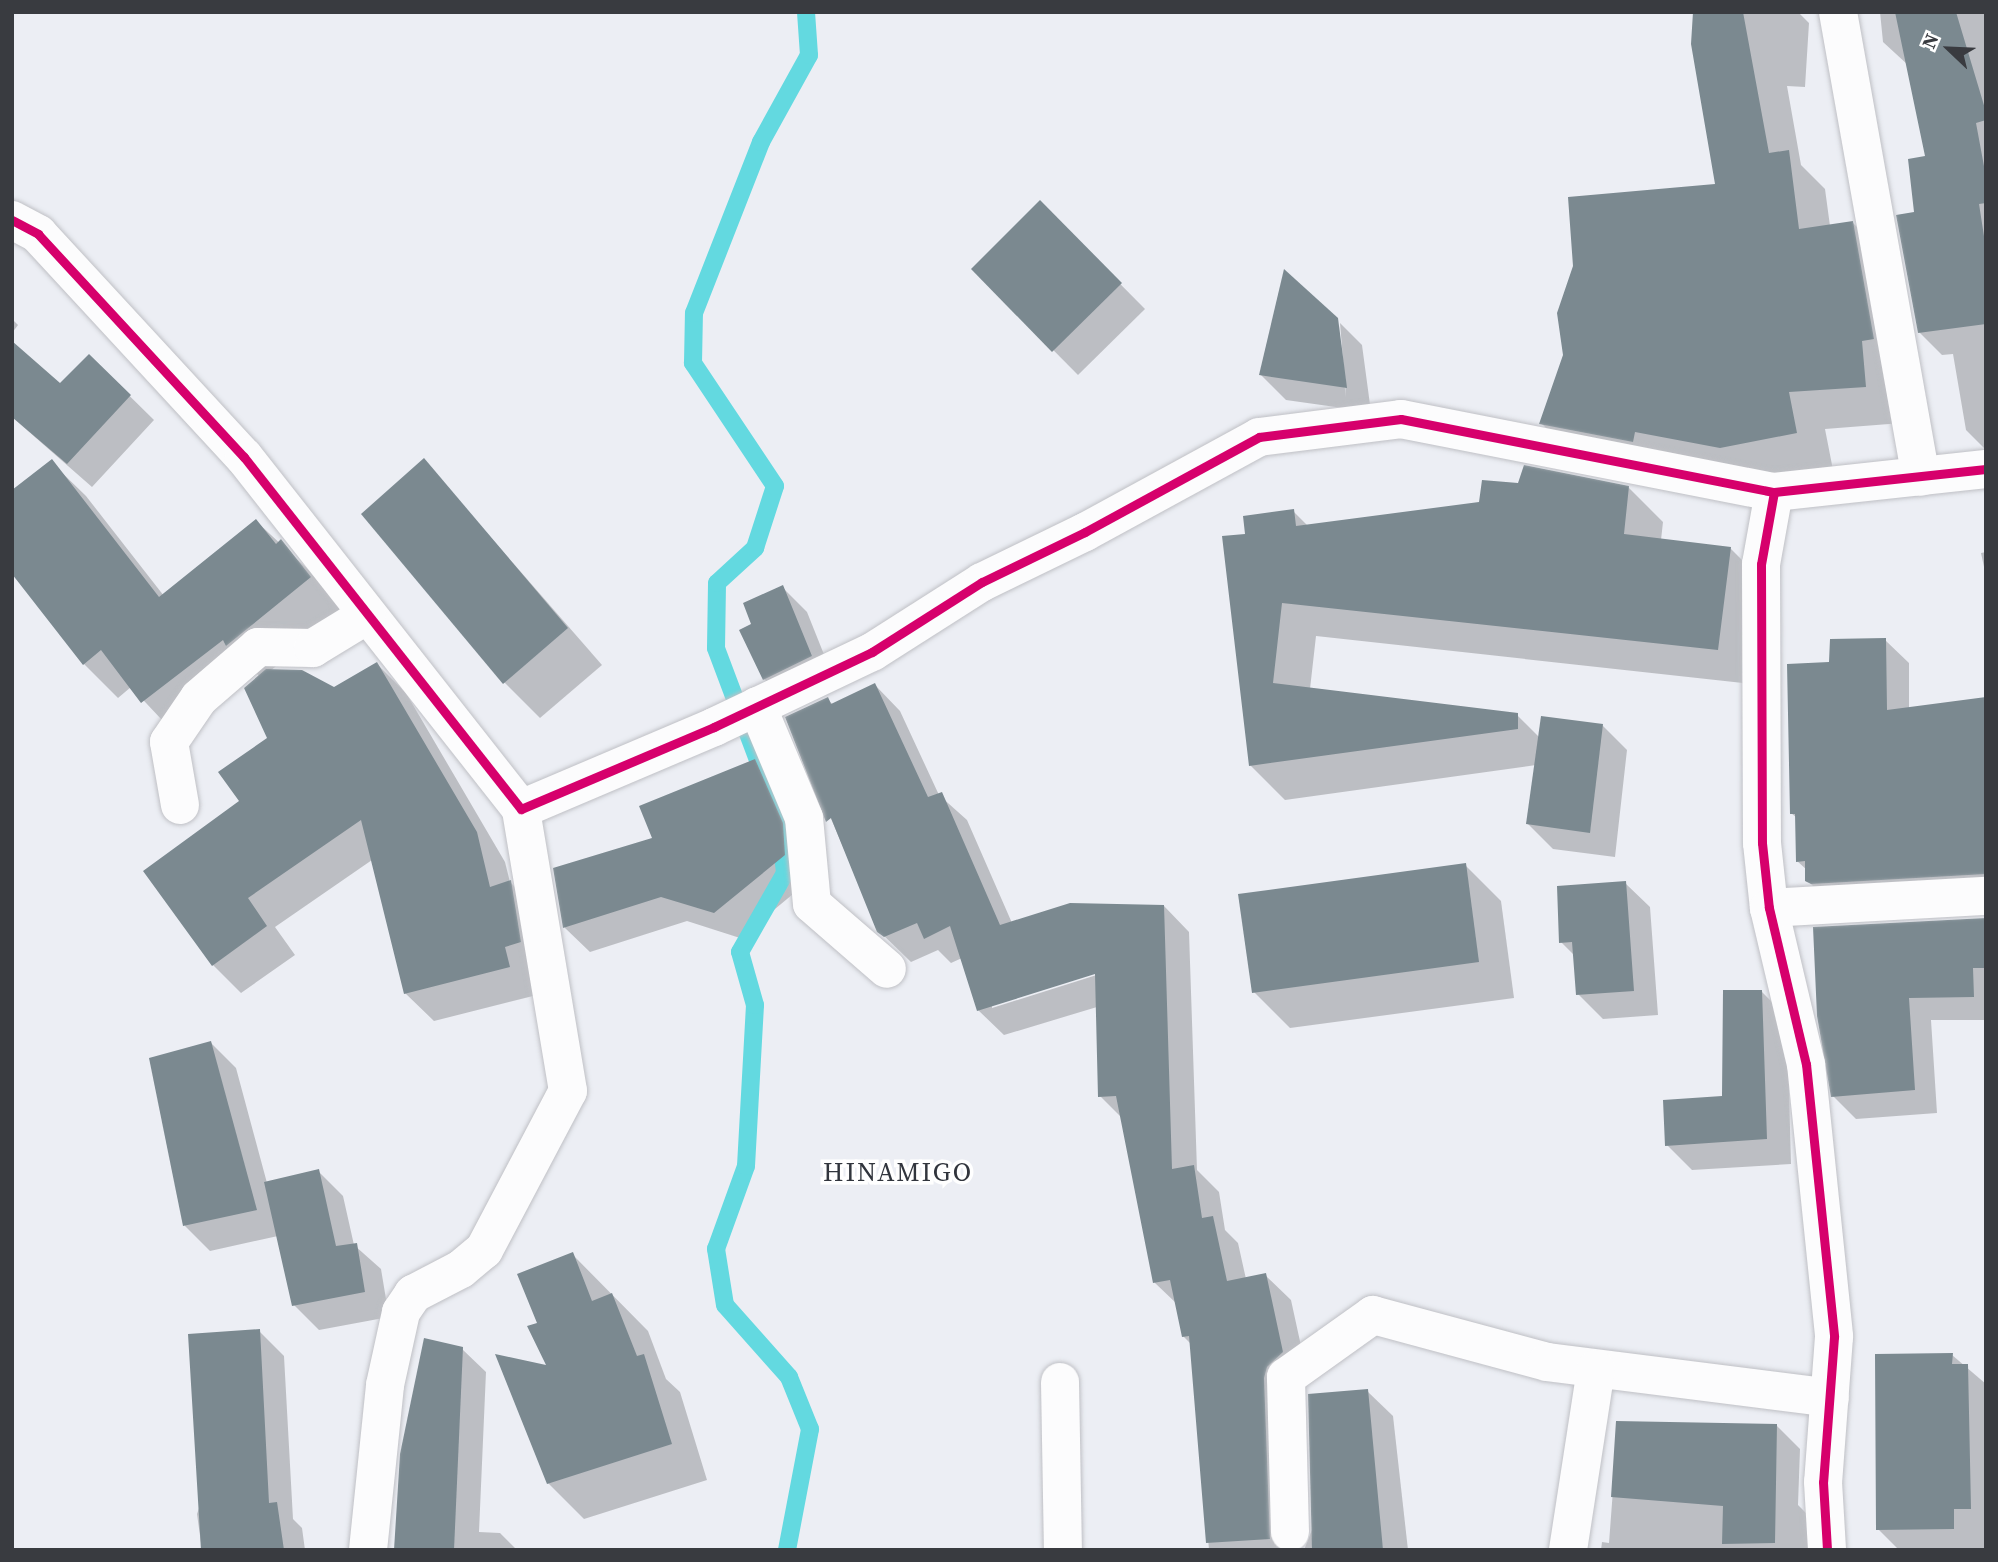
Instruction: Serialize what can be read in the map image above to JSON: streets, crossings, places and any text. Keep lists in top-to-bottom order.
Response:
{
  "districts": ["HINAMIGO"],
  "north": "top left"
}
